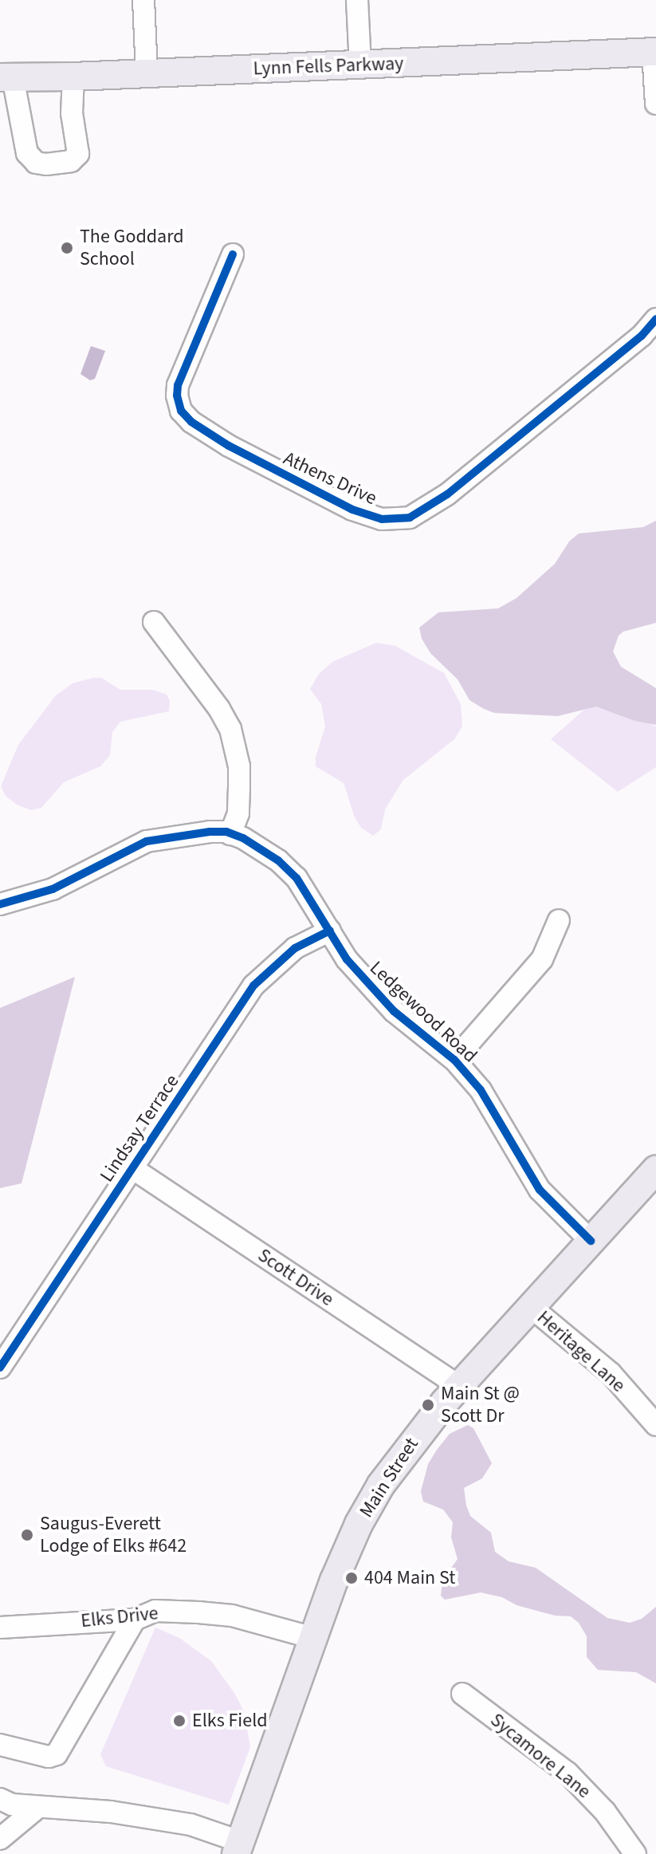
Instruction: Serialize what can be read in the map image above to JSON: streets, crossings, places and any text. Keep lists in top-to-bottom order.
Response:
{
  "streets": {
    "main road": ["Lynn Fells Parkway", "Main Street"],
    "street": [
      "Athens Drive",
      "Ledgewood Road",
      "Lindsay Terrace",
      "Scott Drive",
      "Heritage Lane",
      "Elks Drive",
      "Sycamore Lane"
    ]
  },
  "crossings": [
    ["Ledgewood Road", "Lindsay Terrace"],
    ["Ledgewood Road", "Main Street"],
    ["Lindsay Terrace", "Scott Drive"],
    ["Scott Drive", "Main Street"],
    ["Heritage Lane", "Main Street"],
    ["Main Street", "Elks Drive"]
  ],
  "places": [
    "The Goddard School",
    "Main St @ Scott Dr",
    "Saugus-Everett Lodge of Elks #642",
    "404 Main St",
    "Elks Field"
  ]
}
